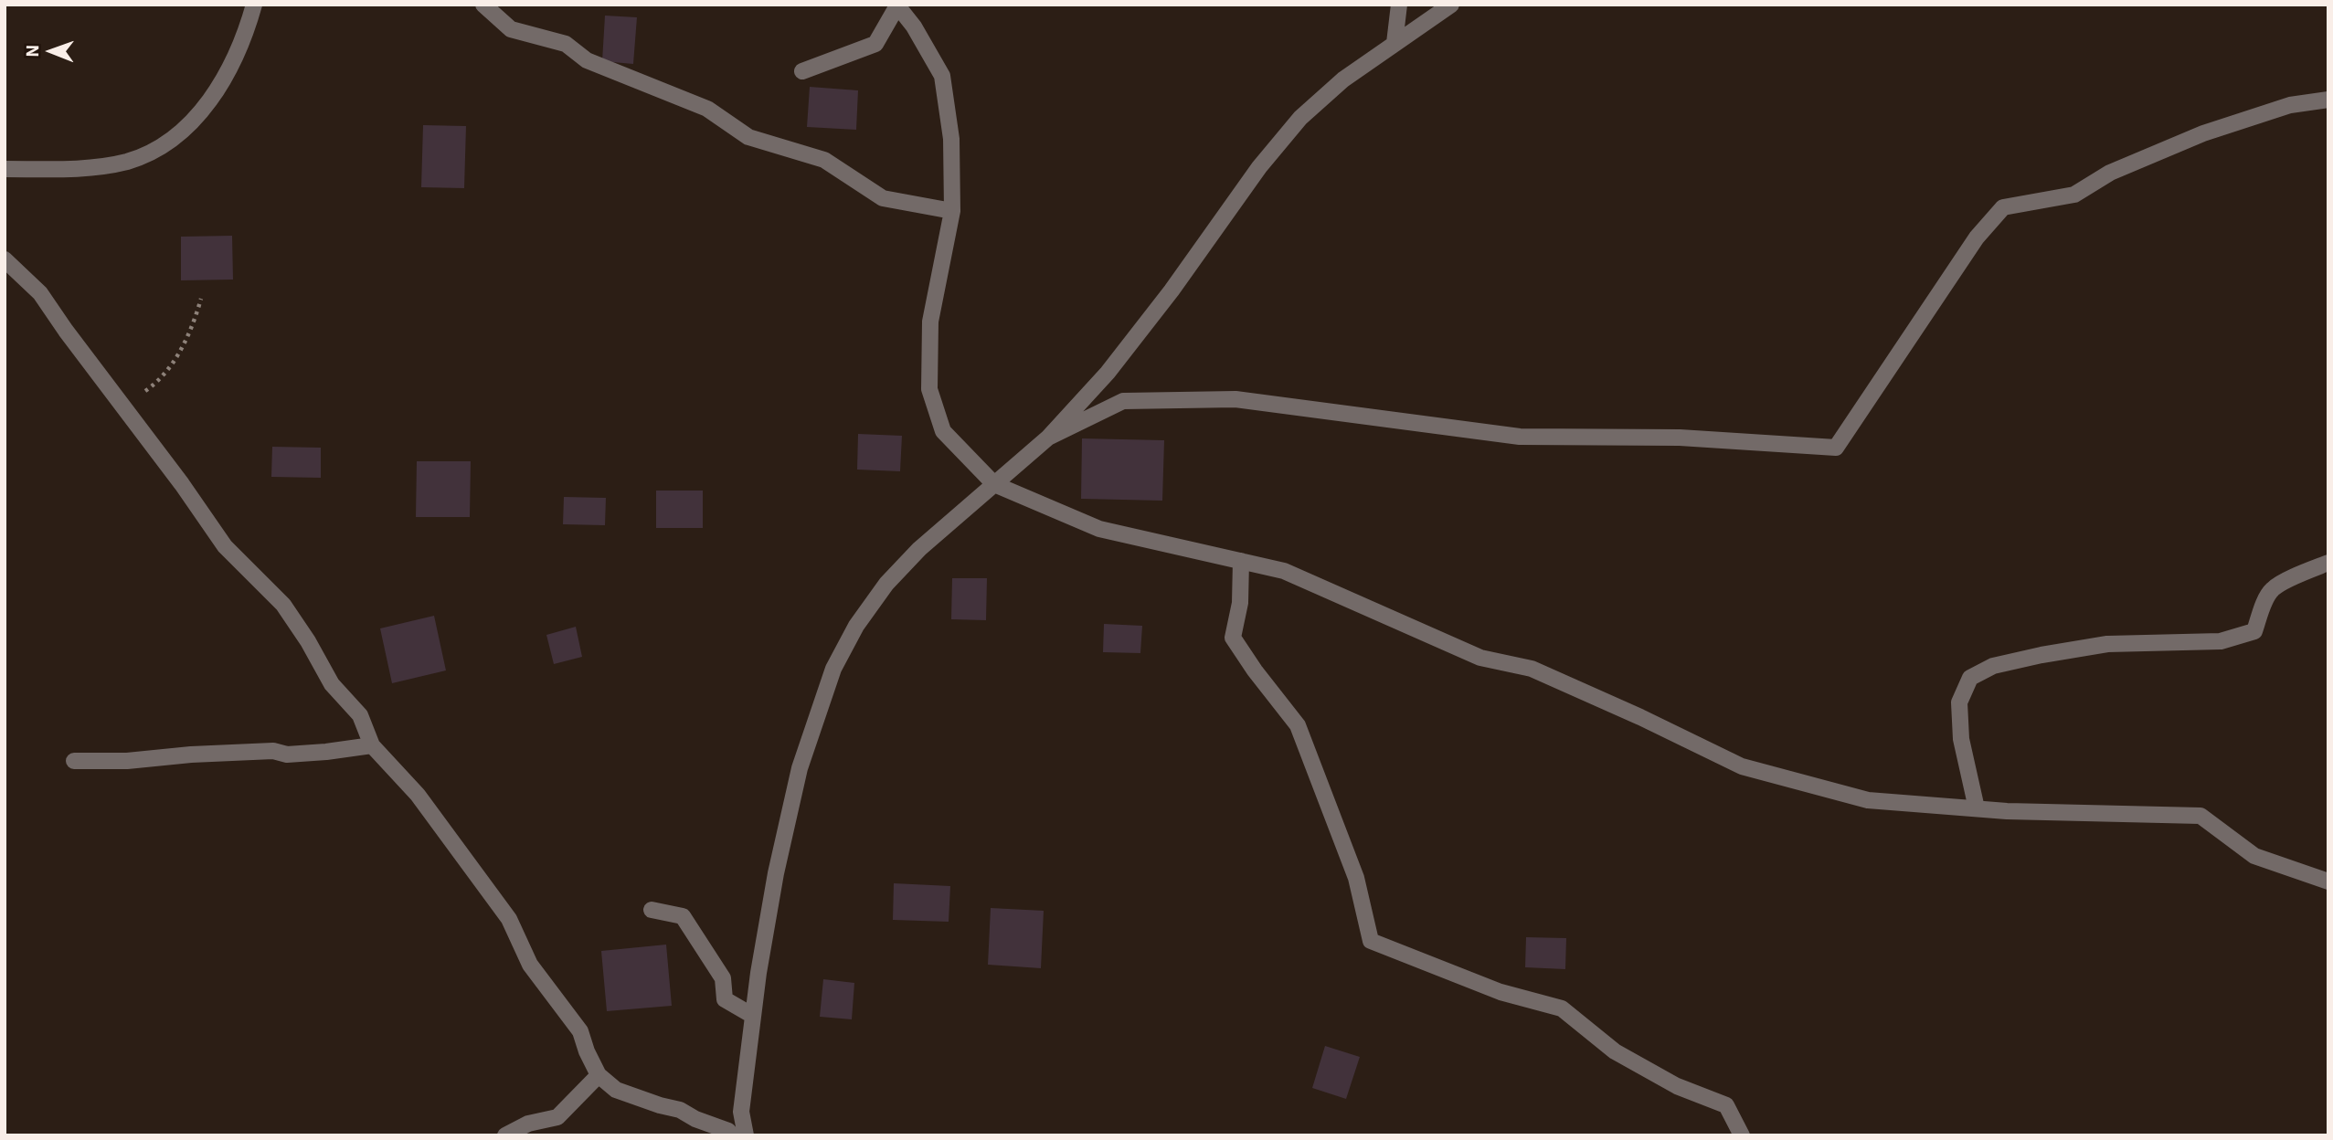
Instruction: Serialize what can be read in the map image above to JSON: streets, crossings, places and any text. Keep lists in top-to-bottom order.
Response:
{
  "north": "left"
}
